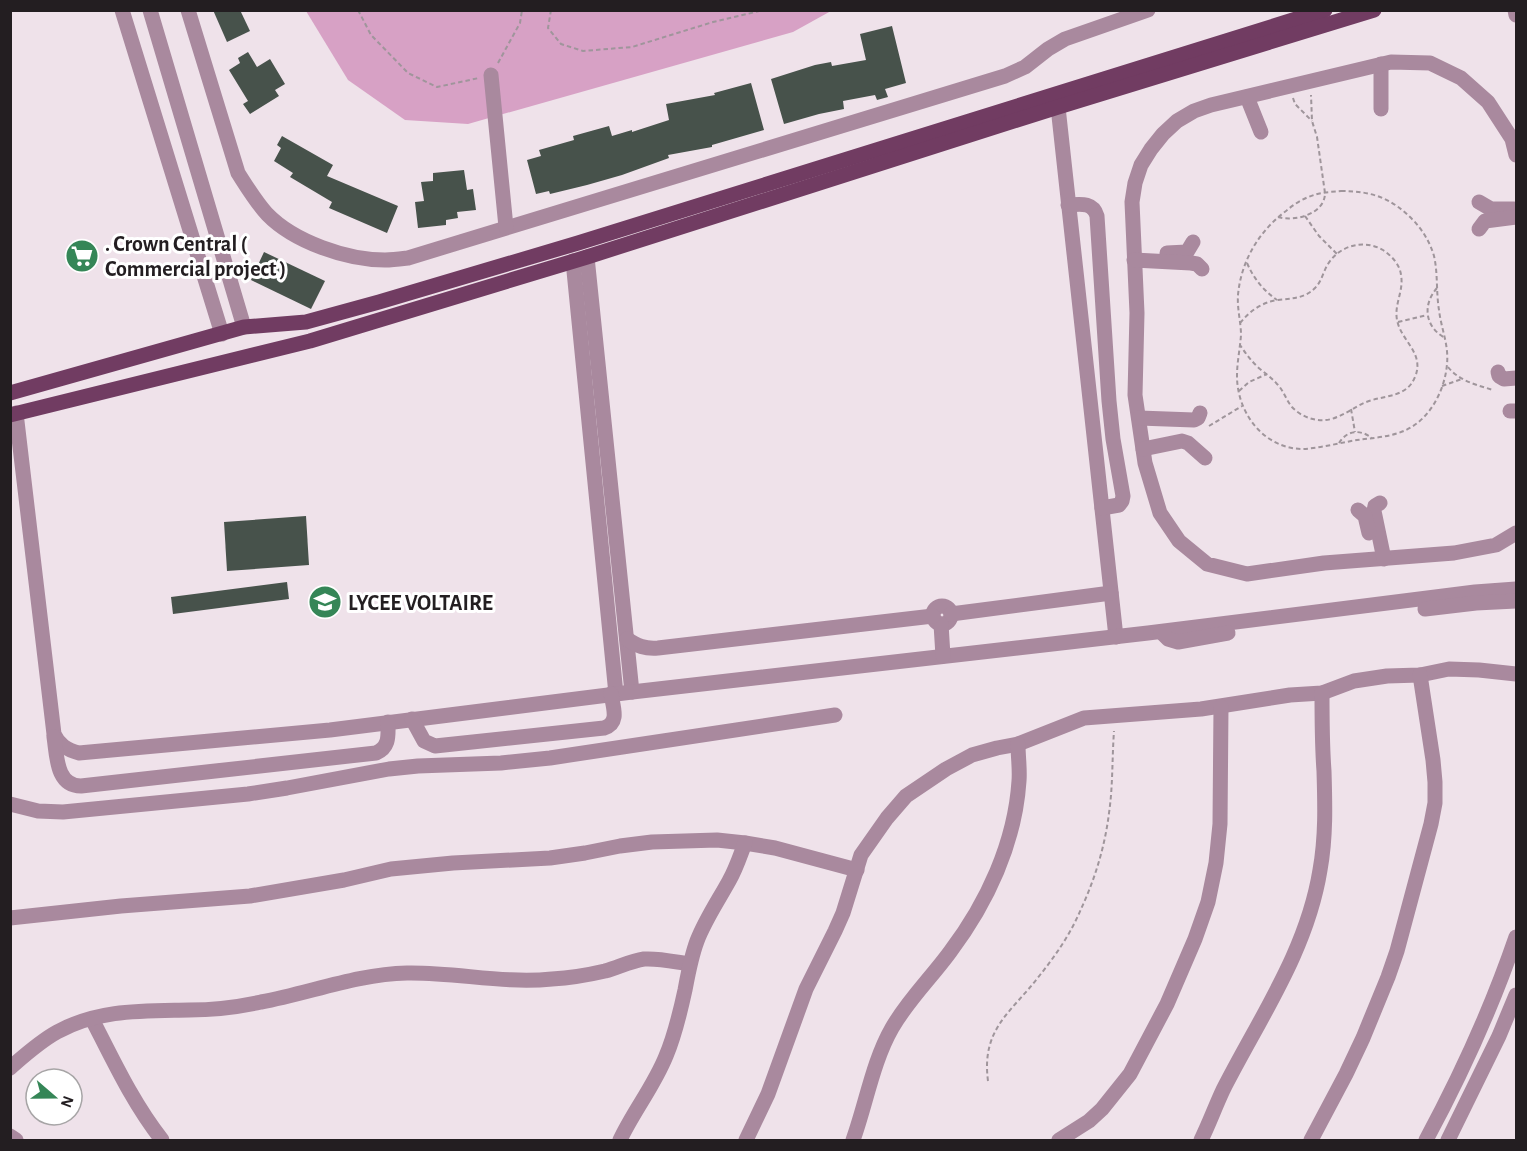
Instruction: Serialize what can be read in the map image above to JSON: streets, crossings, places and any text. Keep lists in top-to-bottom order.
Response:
{
  "places": {
    "supermarket": [". Crown Central ( Commercial project )"],
    "school or university": ["LYCEE VOLTAIRE"]
  },
  "north": "right"
}
